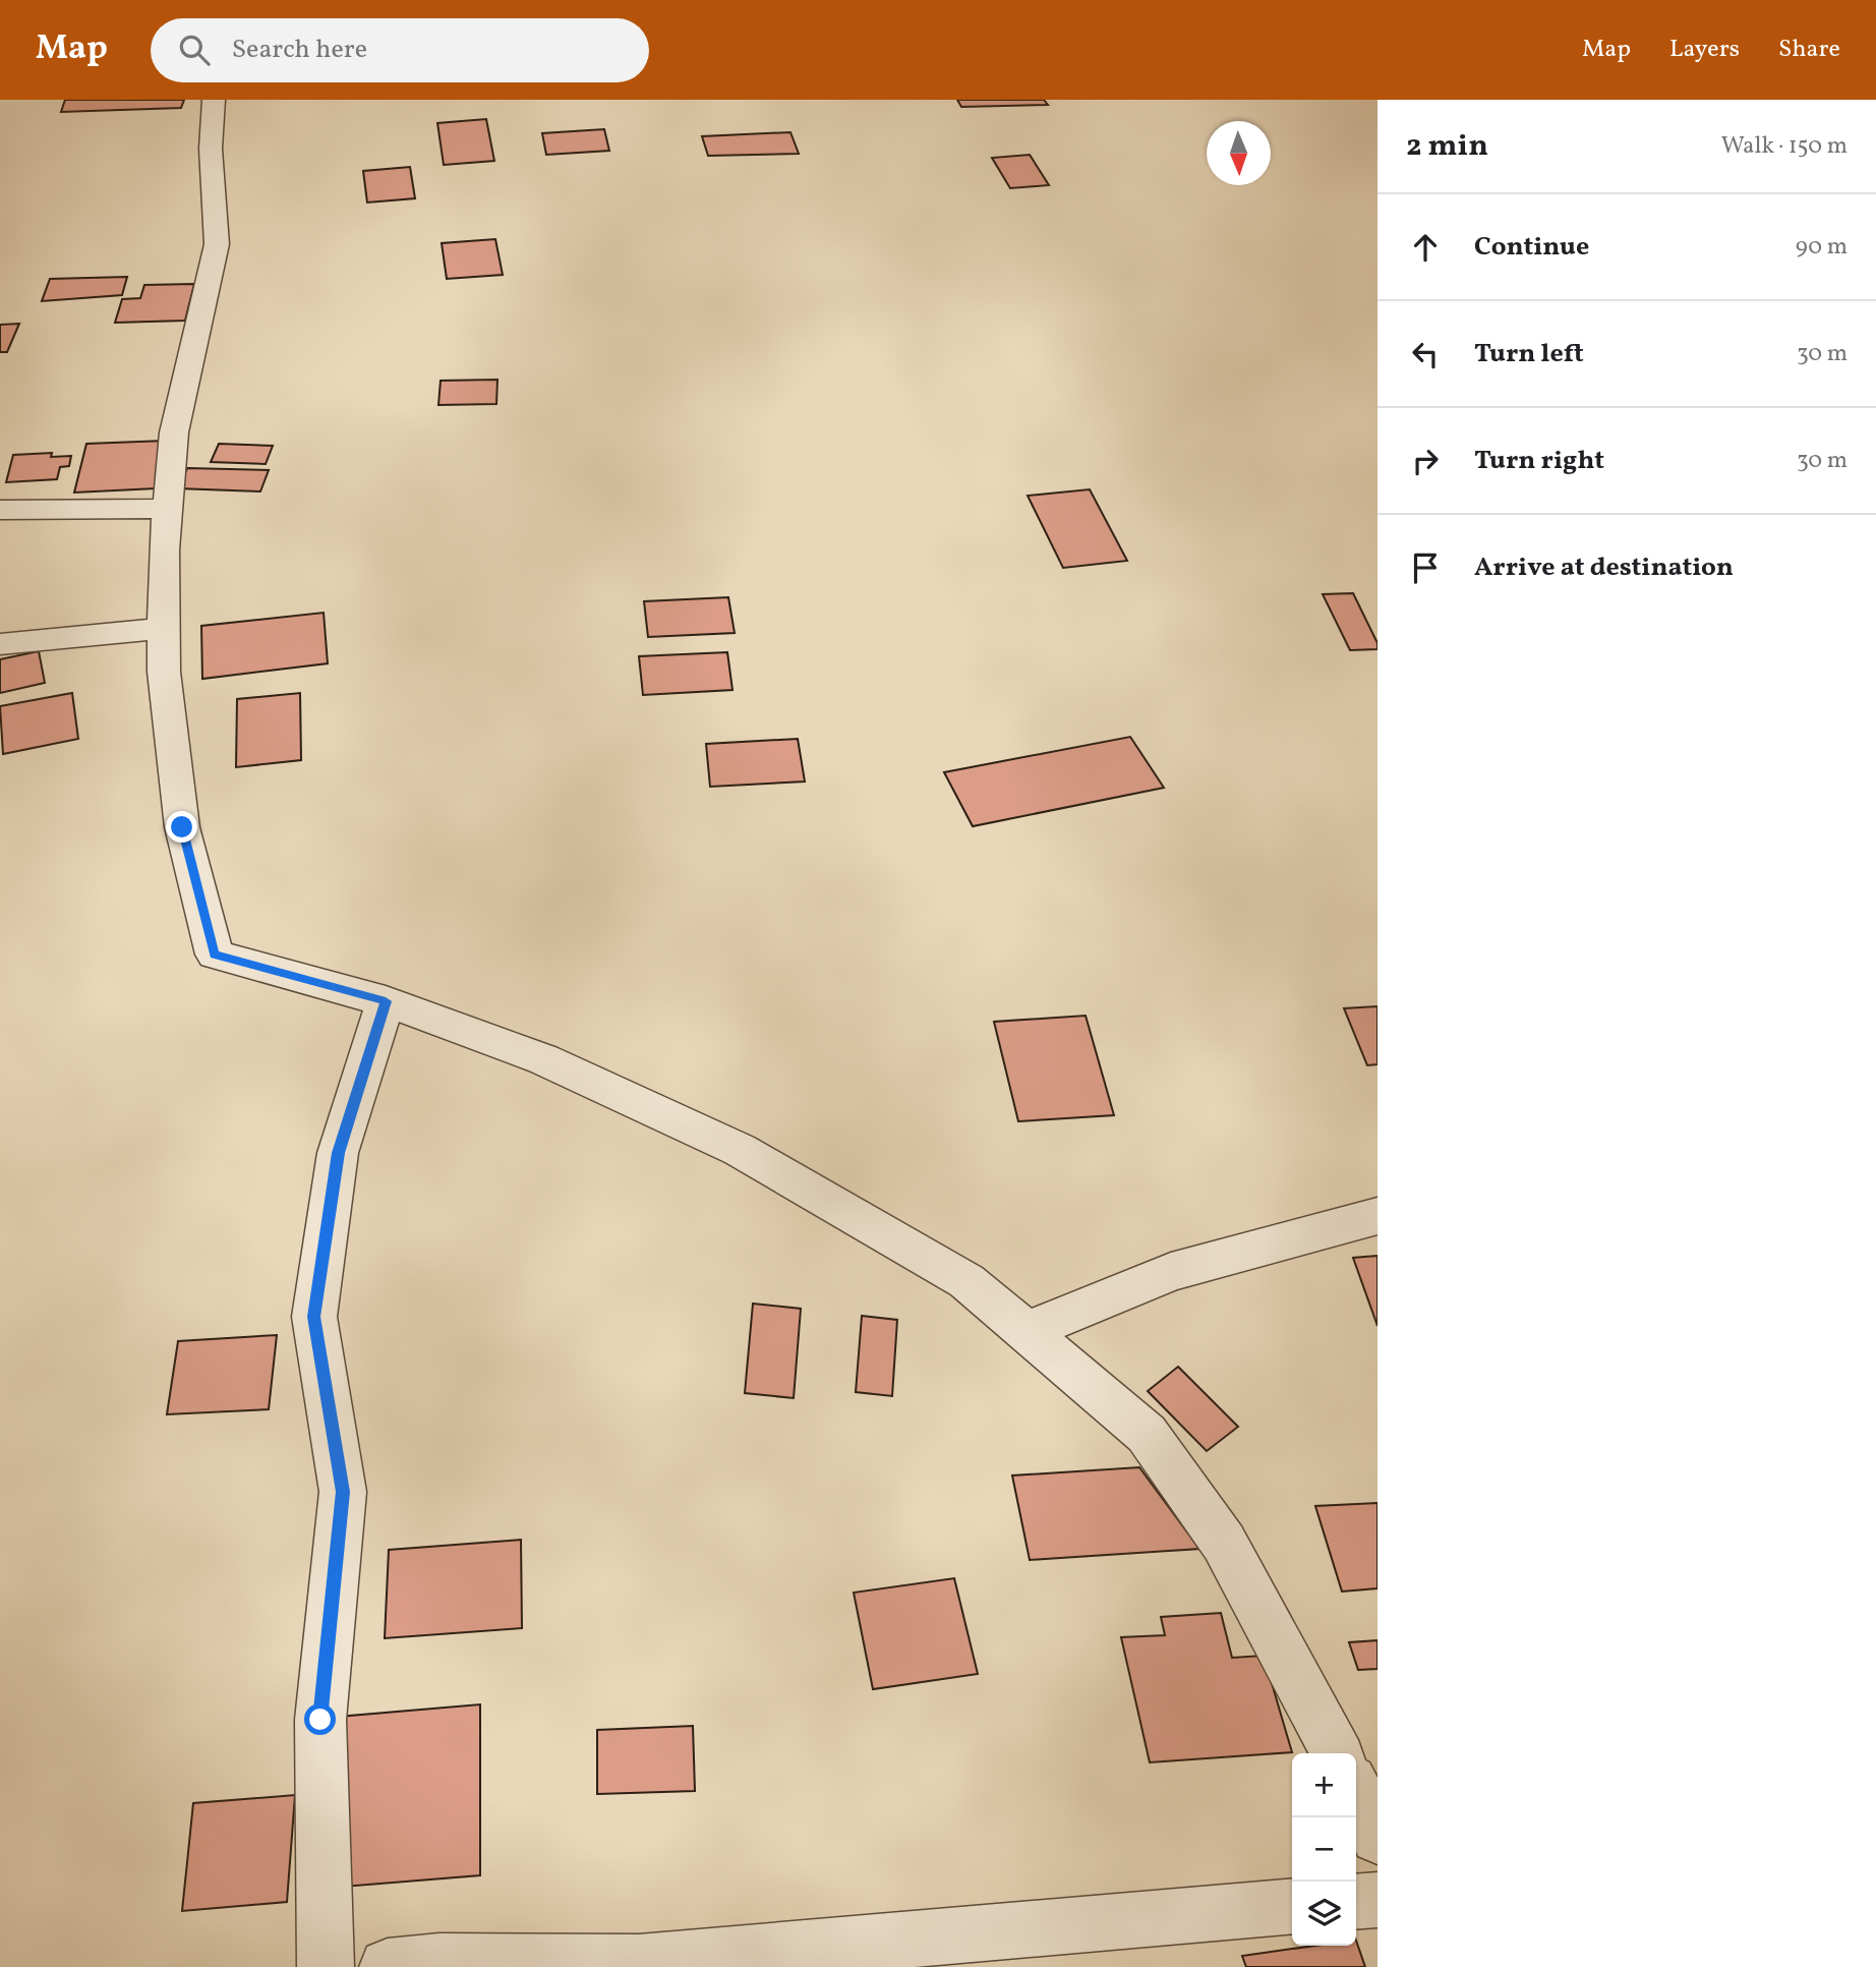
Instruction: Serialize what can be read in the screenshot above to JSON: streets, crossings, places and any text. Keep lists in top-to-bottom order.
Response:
{
  "north": "bottom",
  "page": {
    "header": "Map",
    "search": "Search here",
    "nav": ["Map", "Layers", "Share"],
    "heading": ["2 min", "Walk · 150 m"],
    "list": [
      ["Continue", "90 m"],
      ["Turn left", "30 m"],
      ["Turn right", "30 m"],
      "Arrive at destination"
    ],
    "map_buttons": ["+", "−"]
  }
}
